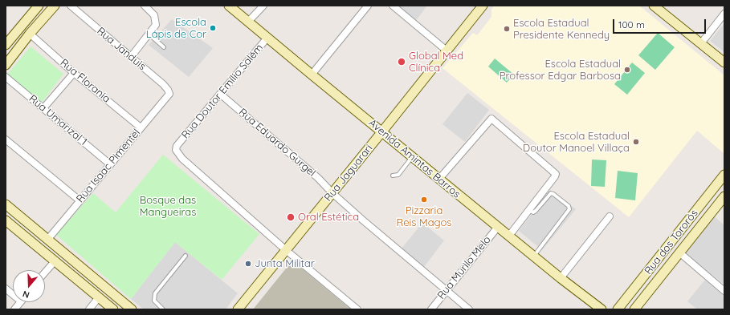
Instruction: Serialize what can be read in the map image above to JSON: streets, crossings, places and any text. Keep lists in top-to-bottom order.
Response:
{
  "streets": {
    "main road": ["Avenida Amintas Barros", "Rua Jaguarari", "Rua dos Tororós"],
    "street": [
      "Rua Janduis",
      "Rua Florania",
      "Rua Doutor Emílio Salém",
      "Rua Umarizal 1",
      "Rua Eduardo Gurgel",
      "Rua Isaac Pimentel",
      "Rua Murilo Melo"
    ]
  },
  "crossings": [
    ["Rua Janduis", "Rua Isaac Pimentel"],
    ["Rua Florania", "Rua Isaac Pimentel"],
    ["Rua Doutor Emílio Salém", "Rua Eduardo Gurgel"],
    ["Rua Doutor Emílio Salém", "Avenida Amintas Barros"],
    ["Rua Doutor Emílio Salém", "Rua Jaguarari"],
    ["Rua Umarizal 1", "Rua Isaac Pimentel"],
    ["Rua Eduardo Gurgel", "Rua Jaguarari"],
    ["Rua Eduardo Gurgel", "Rua Murilo Melo"],
    ["Avenida Amintas Barros", "Rua Jaguarari"],
    ["Avenida Amintas Barros", "Rua Murilo Melo"]
  ],
  "parks": ["Bosque das Mangueiras"],
  "places": [
    "Escola Lápis de Cor",
    "Escola Estadual Presidente Kennedy",
    "Global Med Clínica",
    "Escola Estadual Professor Edgar Barbosa",
    "Escola Estadual Doutor Manoel Villaça",
    "Pizzaria Reis Magos",
    "Oral Estética",
    "Junta Militar"
  ],
  "scale_bar": "100 m",
  "north": "bottom"
}
